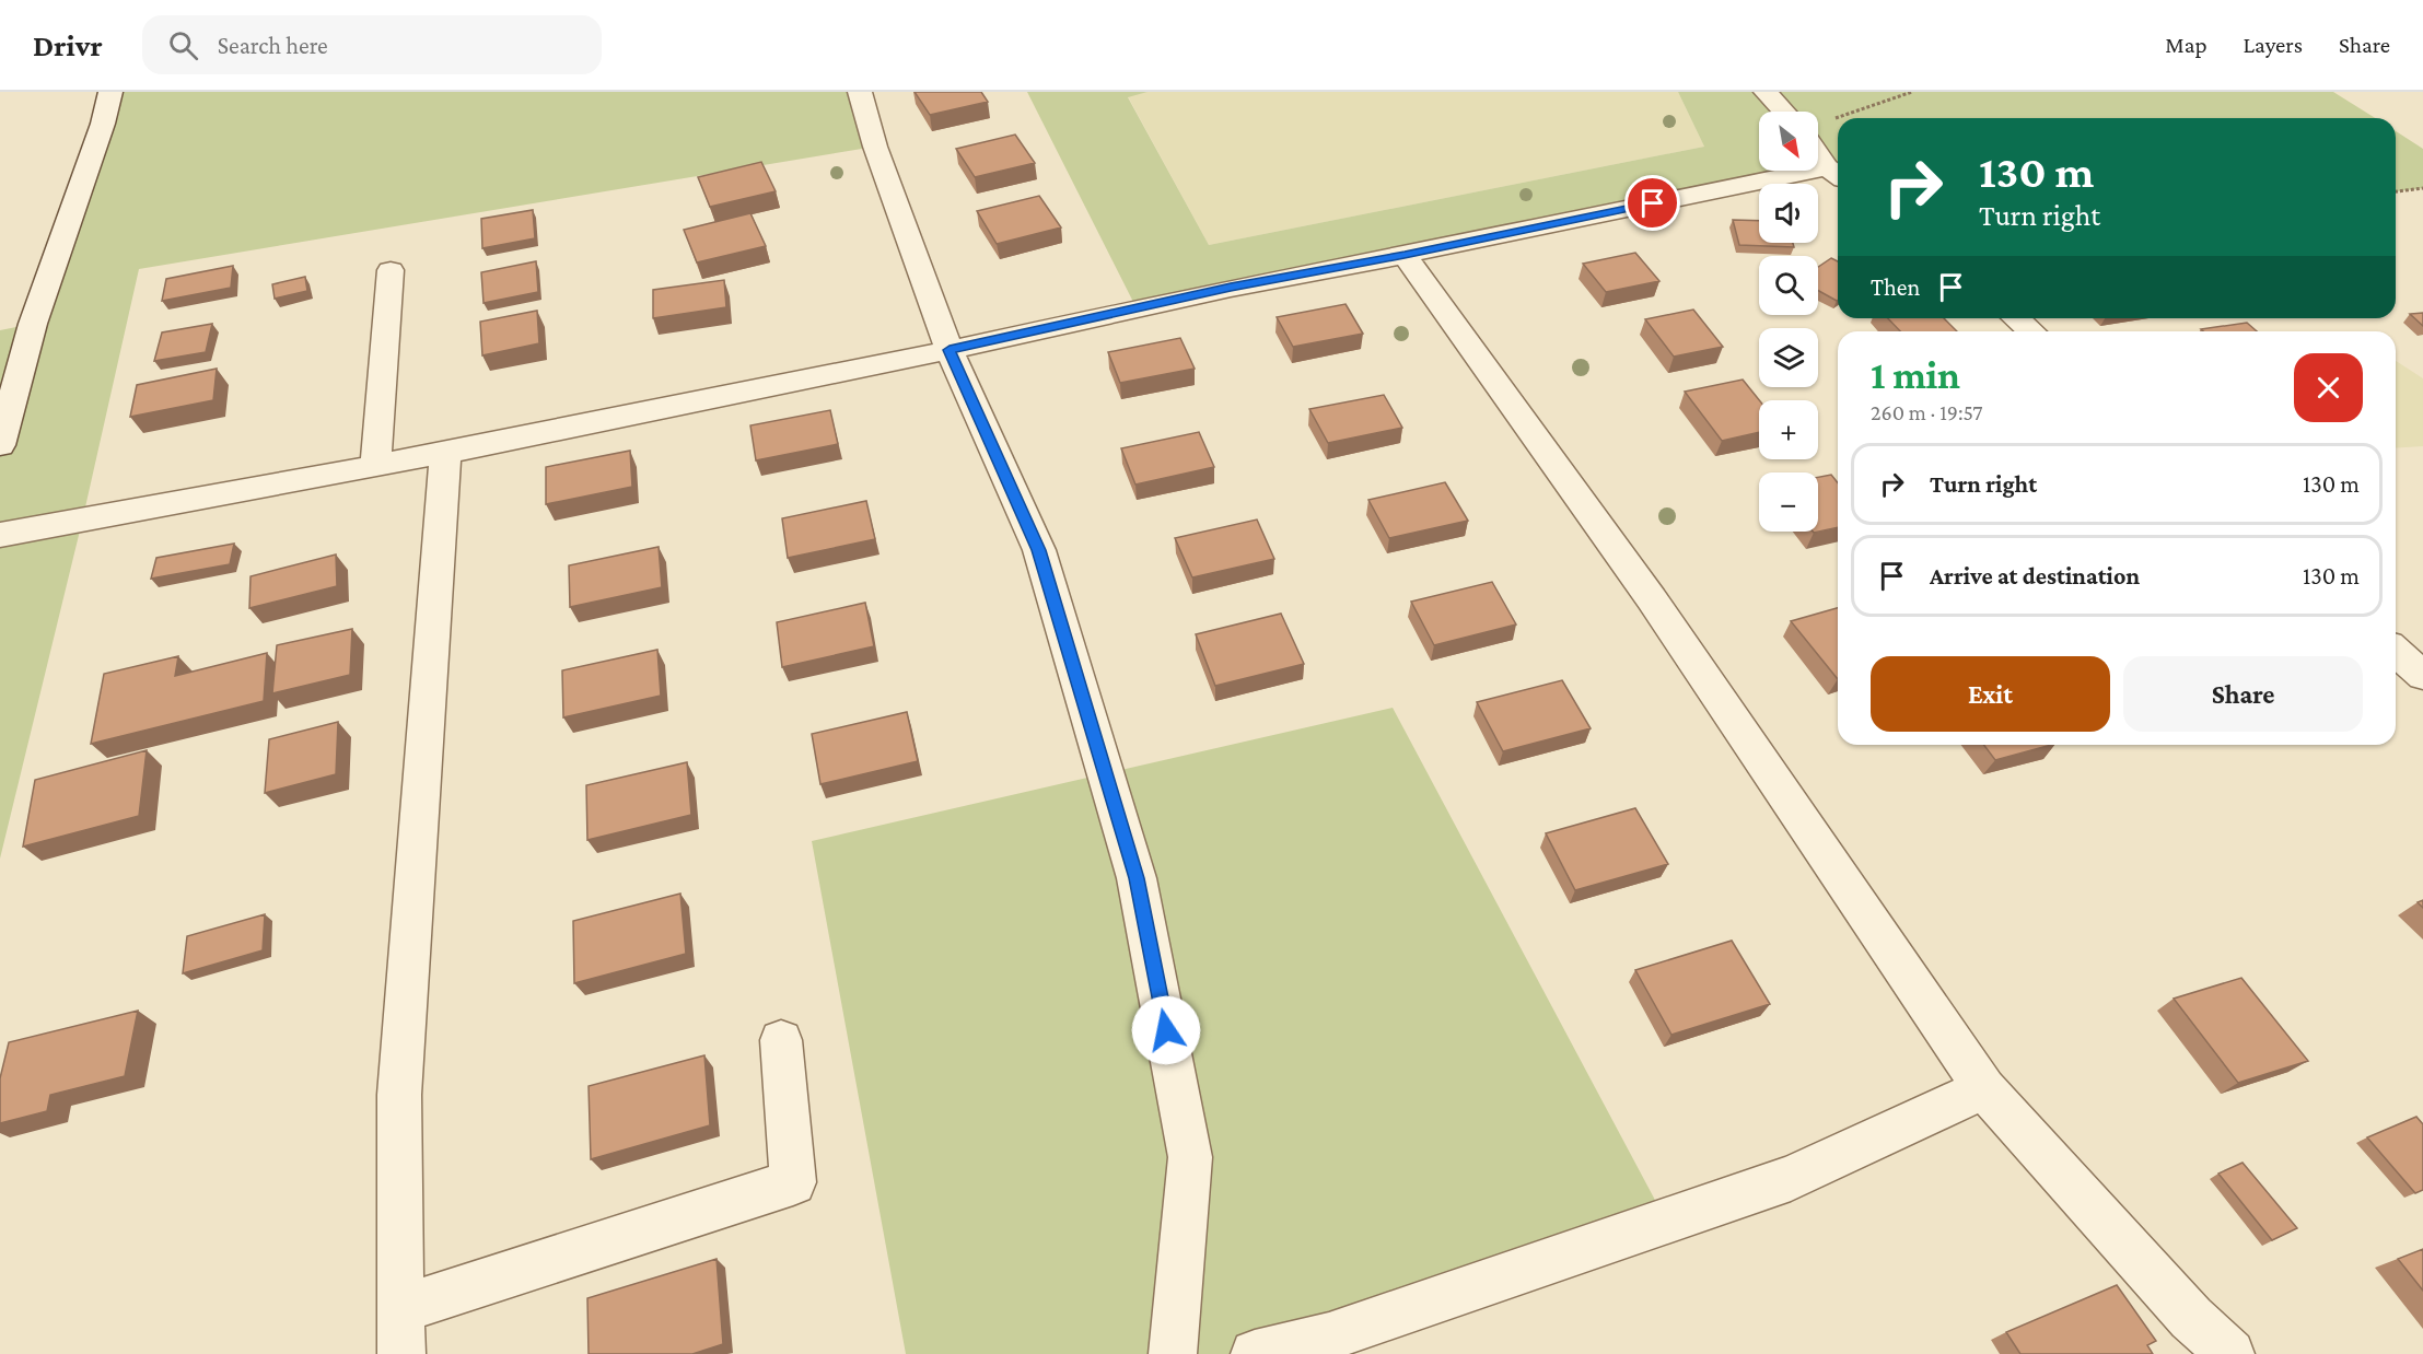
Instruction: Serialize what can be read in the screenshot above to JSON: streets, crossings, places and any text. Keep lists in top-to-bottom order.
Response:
{
  "north": "bottom right",
  "page": {
    "header": "Drivr",
    "search": "Search here",
    "nav": ["Map", "Layers", "Share"],
    "map_buttons": ["+", "−"],
    "turn": ["130 m", "Turn right"],
    "then": "Then",
    "heading": ["1 min", "260 m · 19:57"],
    "list": [
      {
        "name": "Turn right",
        "value": "130 m"
      },
      {
        "name": "Arrive at destination",
        "value": "130 m"
      }
    ],
    "buttons": ["Exit", "Share"]
  }
}
